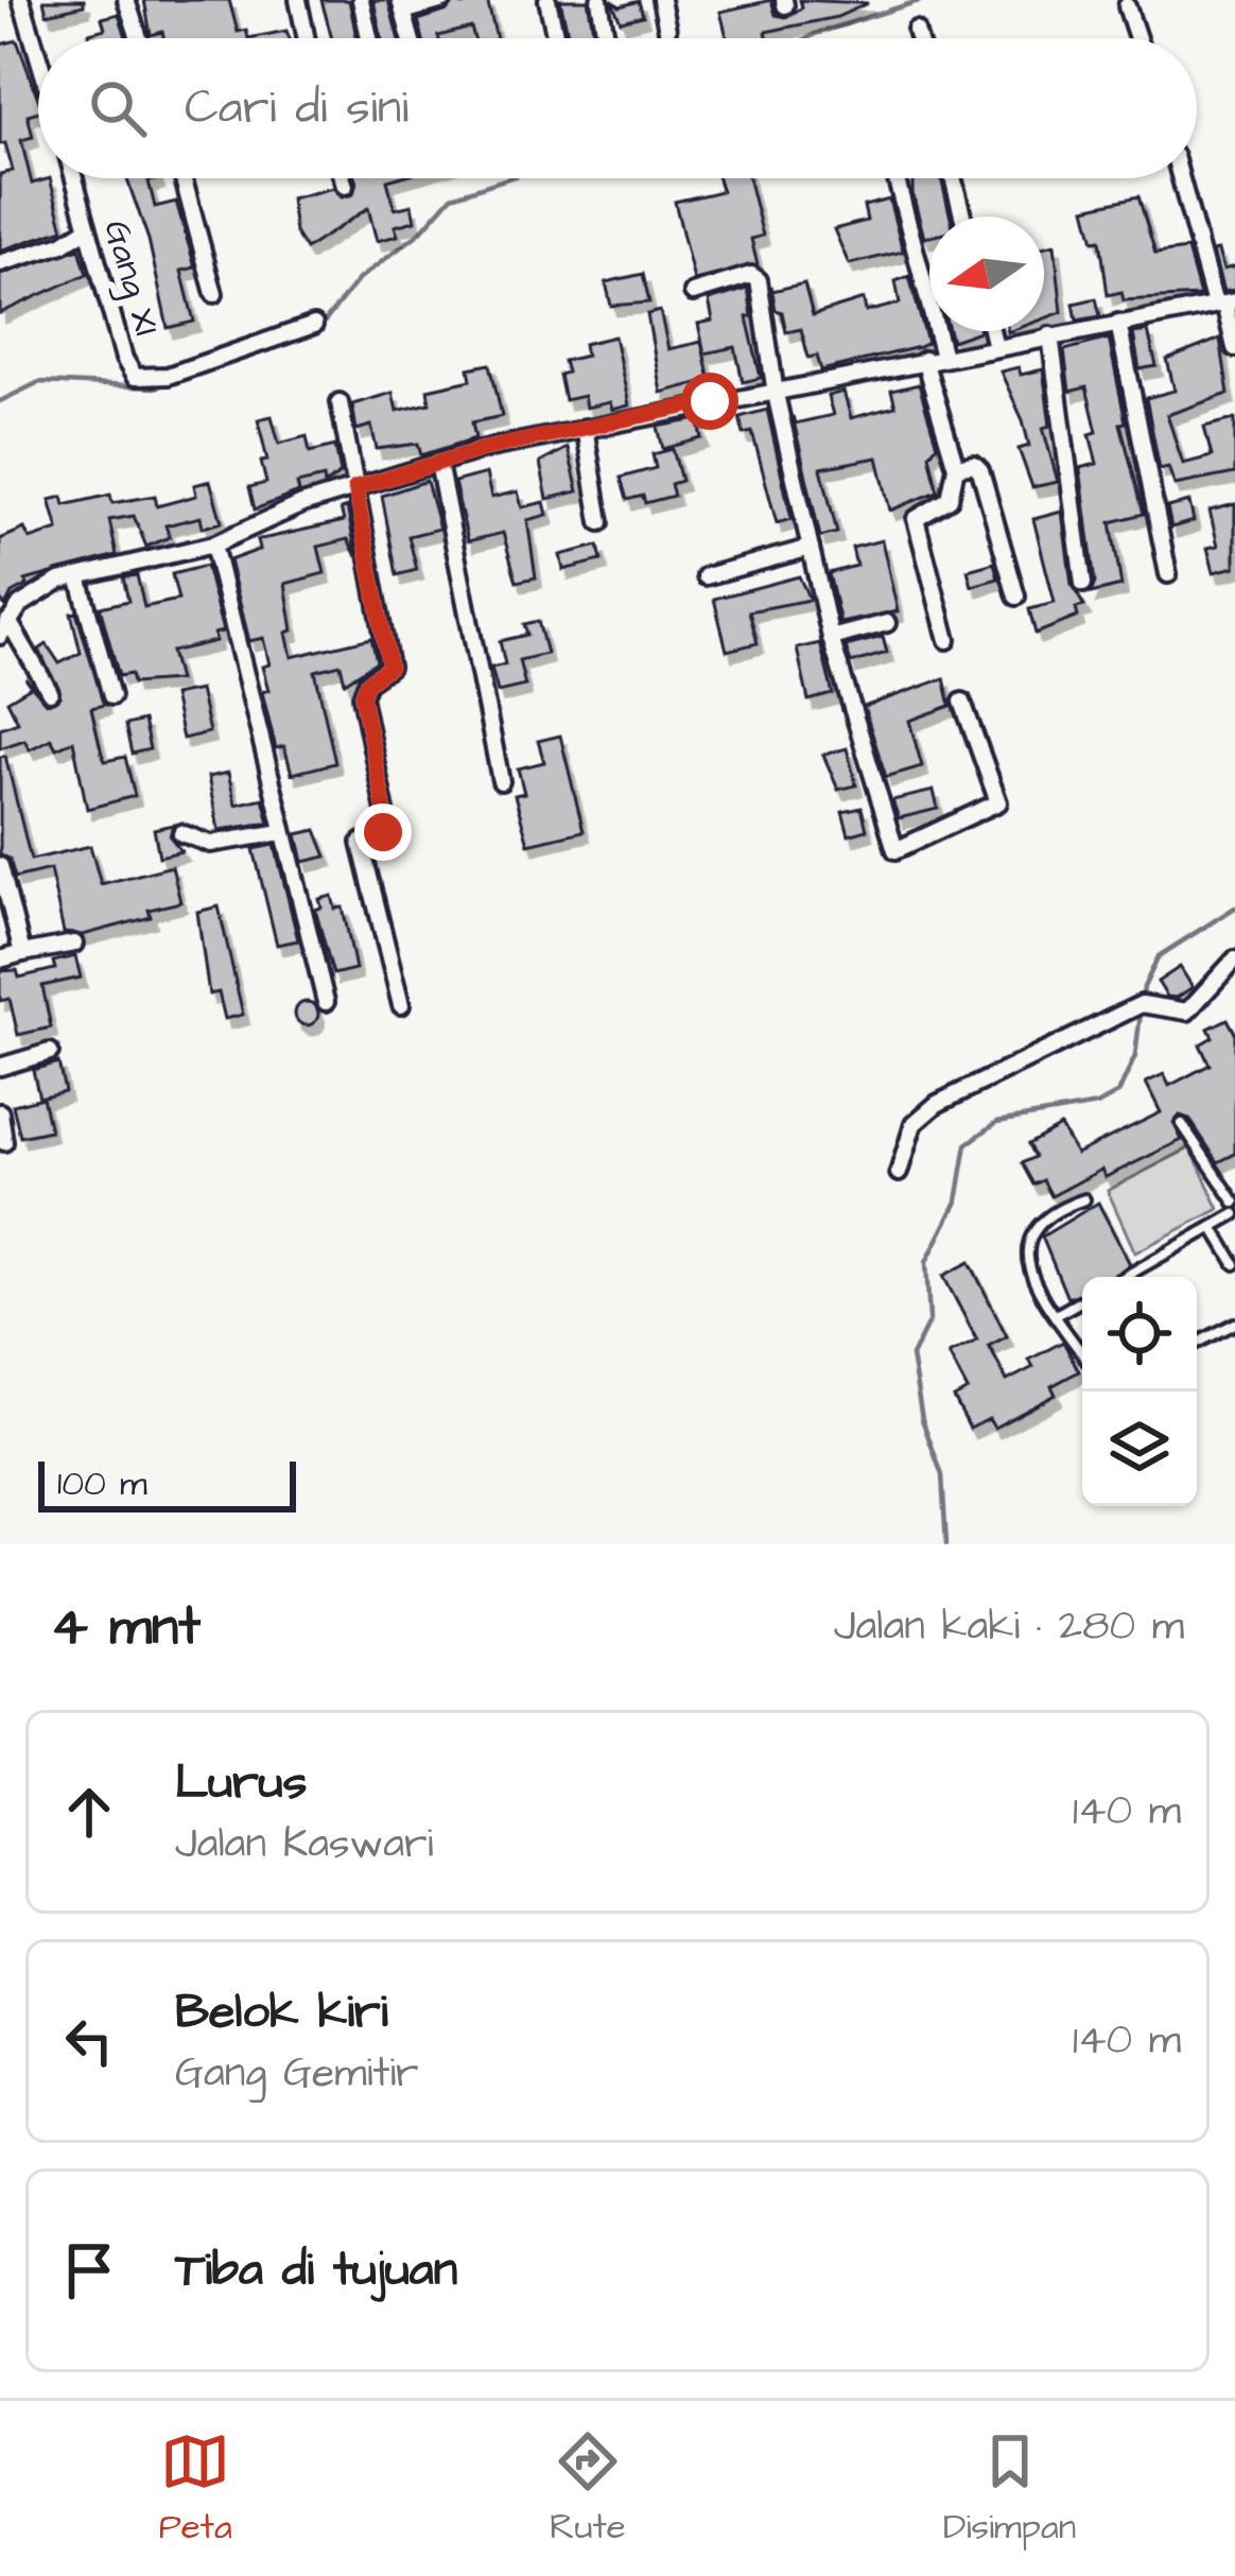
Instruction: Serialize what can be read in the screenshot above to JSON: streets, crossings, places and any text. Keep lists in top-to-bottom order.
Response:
{
  "streets": {
    "street": ["Gang XI"]
  },
  "scale_bar": "100 m",
  "north": "left",
  "page": {
    "search": "Cari di sini",
    "scale": "100 m",
    "heading": ["4 mnt", "Jalan kaki · 280 m"],
    "list": [
      ["Lurus", "Jalan Kaswari", "140 m"],
      ["Belok kiri", "Gang Gemitir", "140 m"],
      "Tiba di tujuan"
    ],
    "nav": ["Peta", "Rute", "Disimpan"]
  }
}
